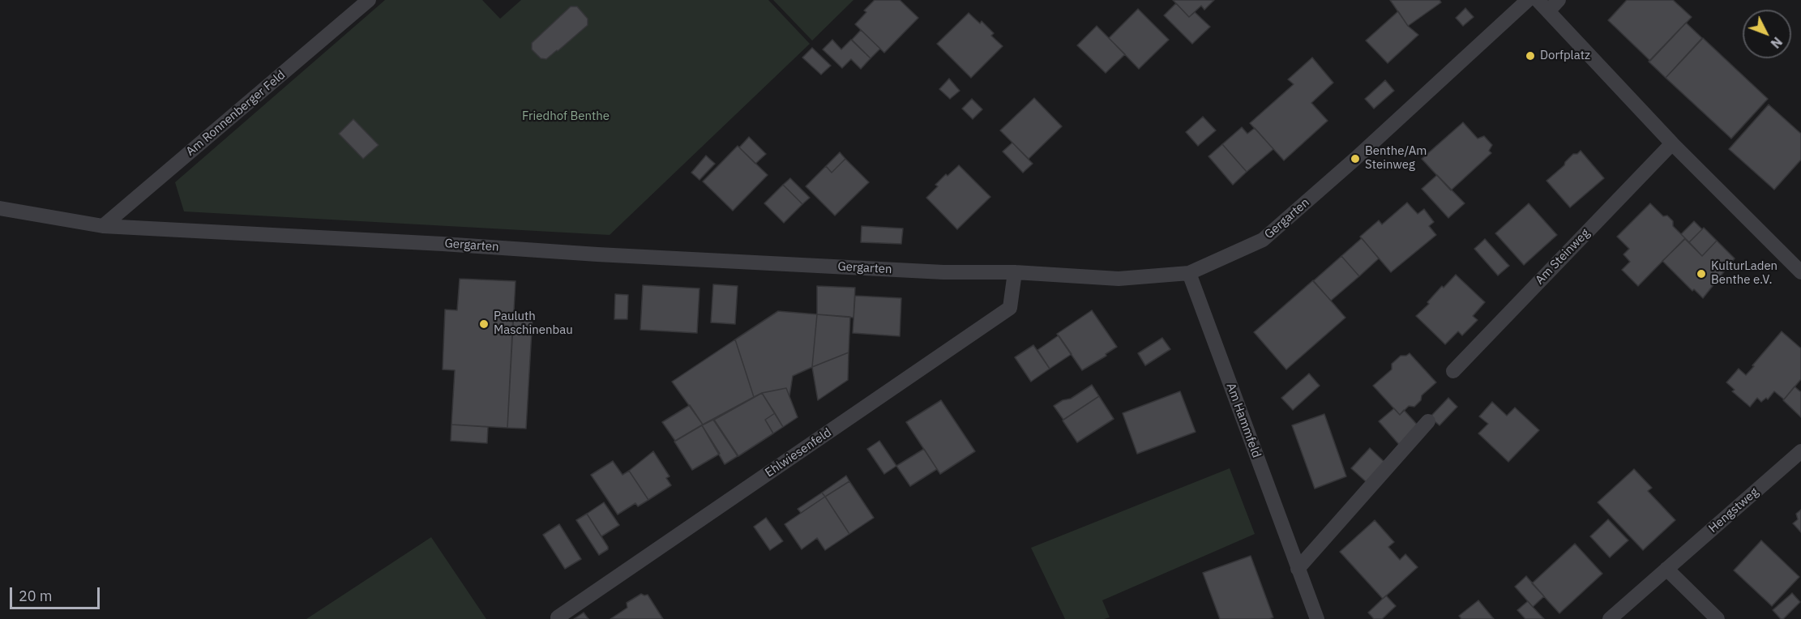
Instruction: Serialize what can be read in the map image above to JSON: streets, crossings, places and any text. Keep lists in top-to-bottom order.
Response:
{
  "streets": {
    "street": [
      "Am Ronnenberger Feld",
      "Gergarten",
      "Am Steinweg",
      "Am Hammfeld",
      "Ehlwiesenfeld",
      "Hengstweg"
    ]
  },
  "crossings": [
    ["Am Ronnenberger Feld", "Gergarten"],
    ["Gergarten", "Am Hammfeld"],
    ["Gergarten", "Ehlwiesenfeld"]
  ],
  "parks": ["Friedhof Benthe"],
  "places": [
    "Dorfplatz",
    "Benthe/Am Steinweg",
    "KulturLaden Benthe e.V.",
    "Pauluth Maschinenbau"
  ],
  "scale_bar": "20 m",
  "north": "bottom right"
}
